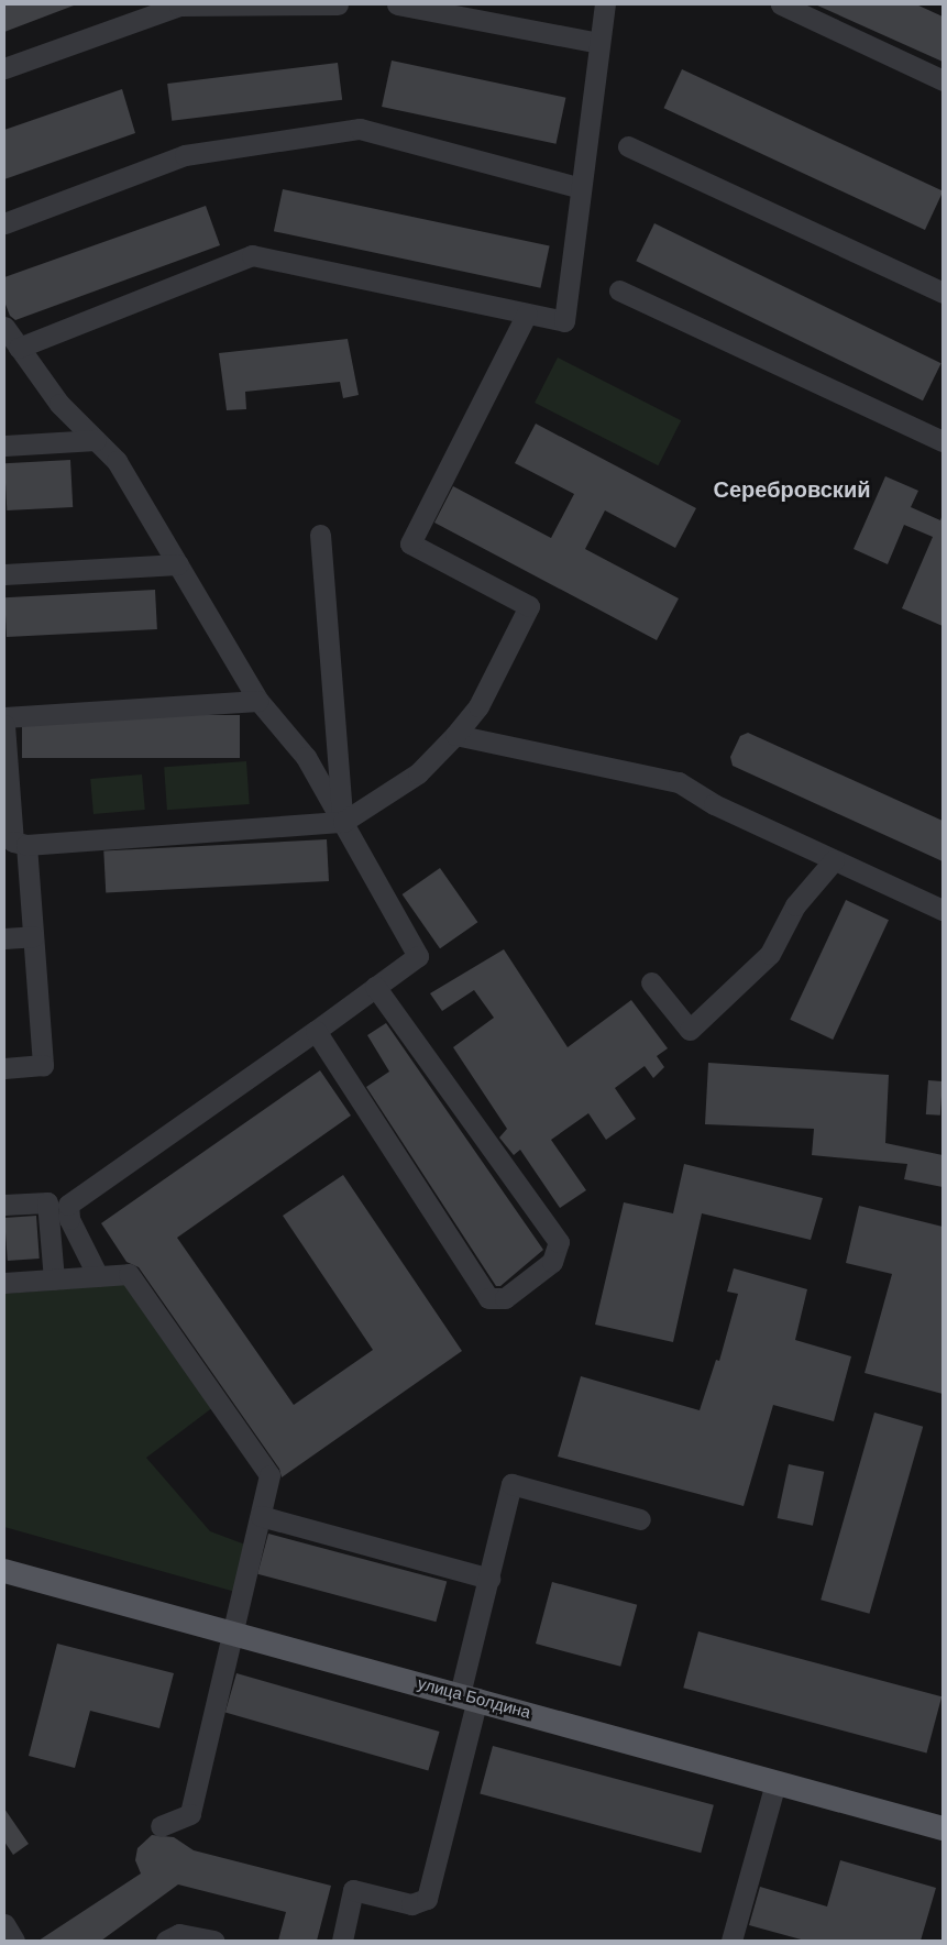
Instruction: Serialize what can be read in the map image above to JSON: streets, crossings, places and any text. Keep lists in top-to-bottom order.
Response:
{
  "streets": {
    "main road": ["улица Болдина"]
  },
  "districts": ["Серебровский"]
}
